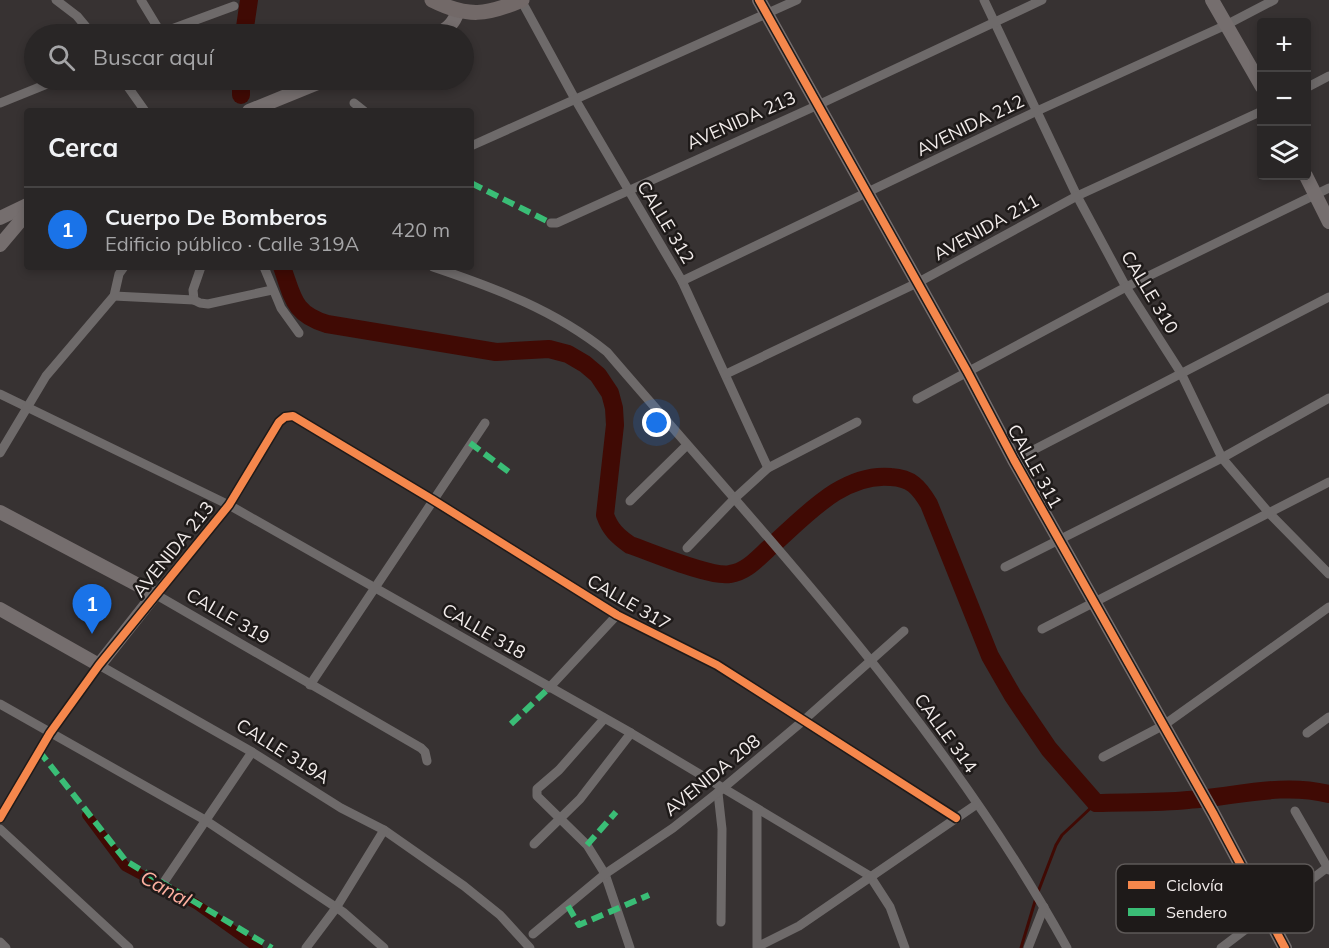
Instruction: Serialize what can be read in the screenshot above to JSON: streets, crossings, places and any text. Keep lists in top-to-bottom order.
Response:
{
  "streets": {
    "street": [
      "AVENIDA 213",
      "AVENIDA 212",
      "CALLE 312",
      "AVENIDA 211",
      "CALLE 310",
      "CALLE 311",
      "CALLE 317",
      "CALLE 319",
      "CALLE 318",
      "CALLE 314",
      "CALLE 319A",
      "AVENIDA 208"
    ]
  },
  "crossings": [
    ["AVENIDA 213", "CALLE 312"],
    ["AVENIDA 213", "CALLE 310"],
    ["AVENIDA 213", "CALLE 311"],
    ["AVENIDA 213", "CALLE 317"],
    ["AVENIDA 213", "CALLE 319"],
    ["AVENIDA 213", "CALLE 318"],
    ["AVENIDA 213", "CALLE 319A"],
    ["AVENIDA 212", "CALLE 312"],
    ["AVENIDA 212", "CALLE 310"],
    ["AVENIDA 212", "CALLE 311"],
    ["CALLE 312", "AVENIDA 211"],
    ["AVENIDA 211", "CALLE 310"],
    ["AVENIDA 211", "CALLE 311"],
    ["CALLE 317", "AVENIDA 208"],
    ["CALLE 318", "AVENIDA 208"],
    ["CALLE 314", "AVENIDA 208"]
  ],
  "water": ["Canal"],
  "legend": ["Ciclovía", "Sendero"],
  "page": {
    "map_buttons": ["+", "−"],
    "search": "Buscar aquí",
    "heading": "Cerca",
    "list": [
      {
        "mark": "1",
        "name": "Cuerpo De Bomberos",
        "note": "Edificio público · Calle 319A",
        "value": "420 m"
      }
    ],
    "pins": "1"
  }
}
